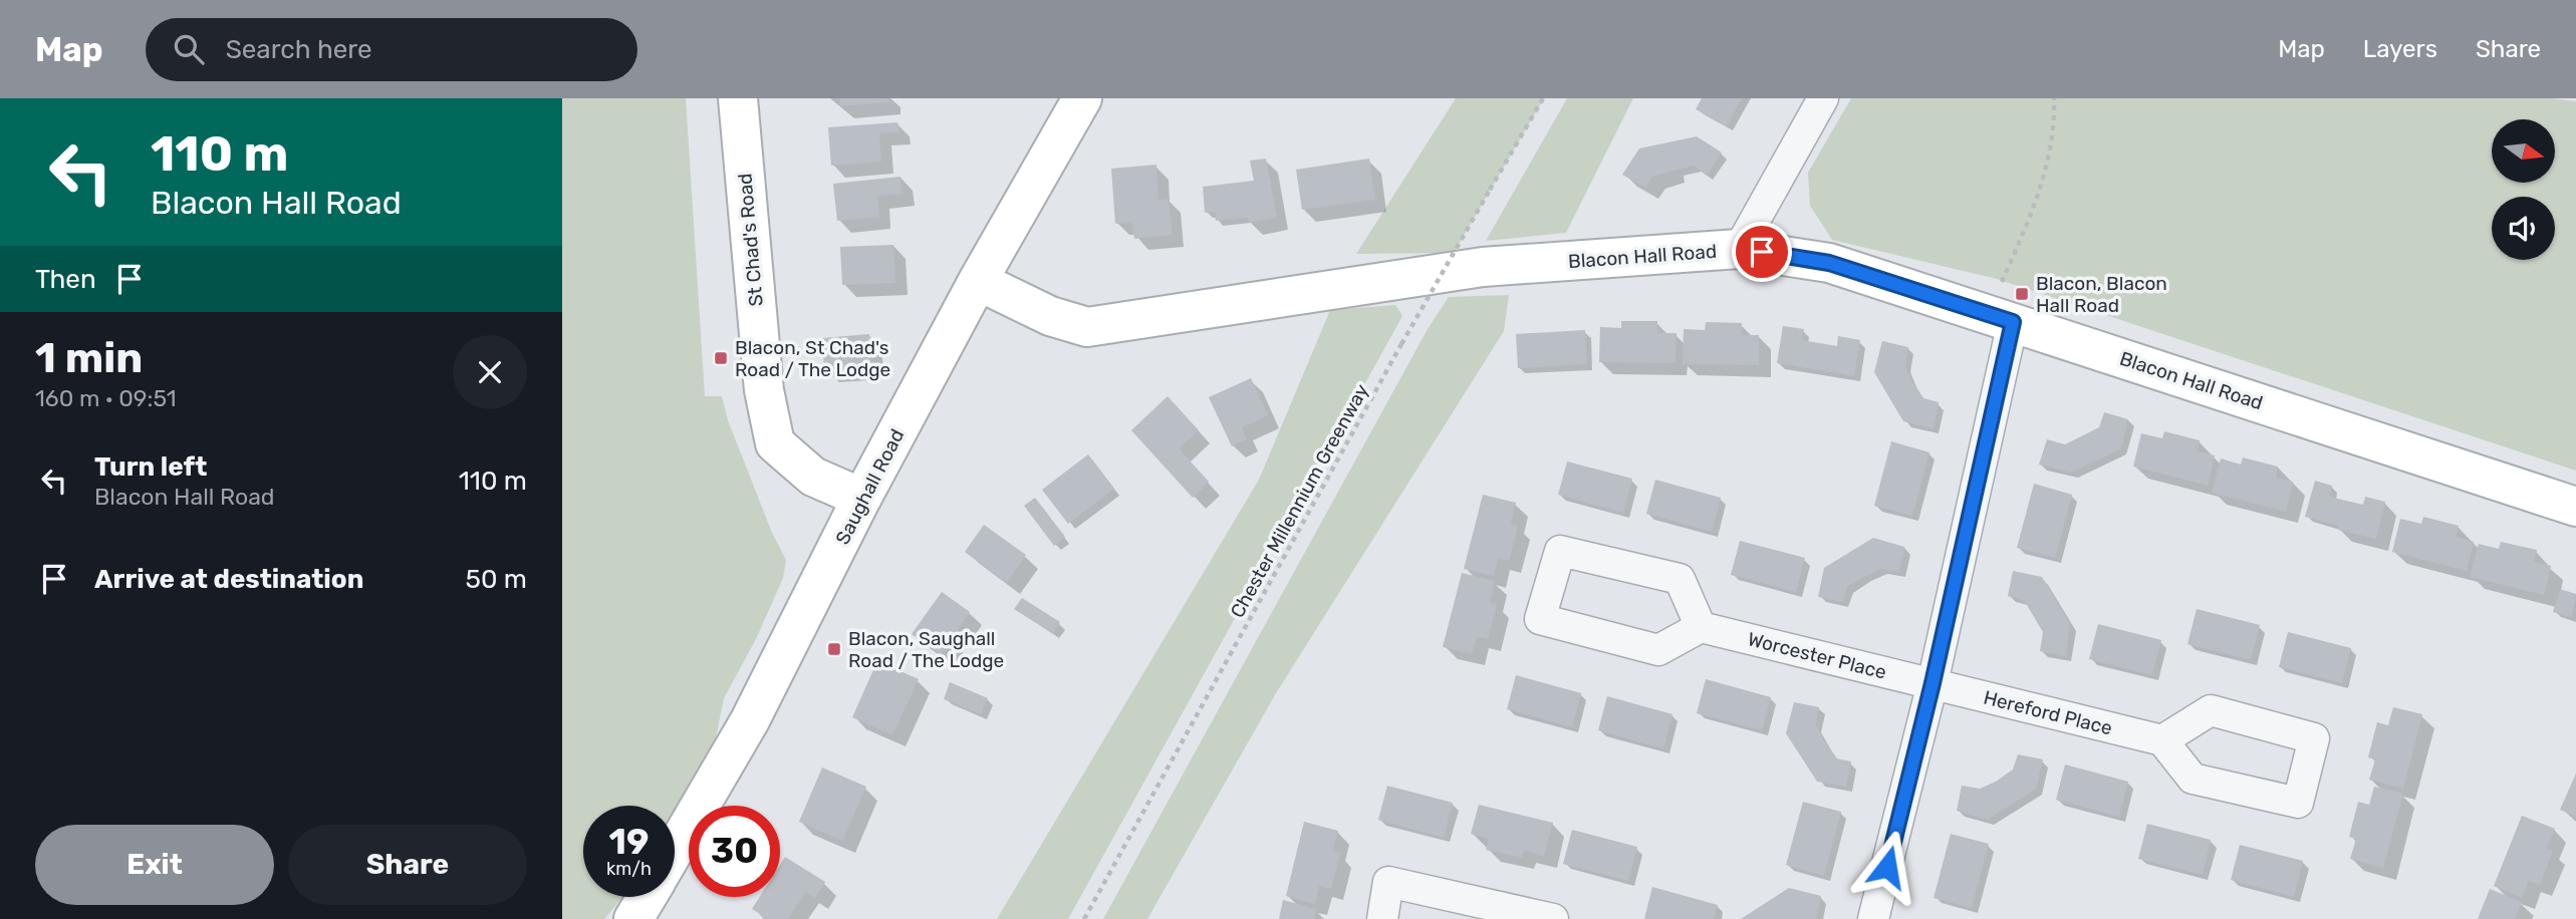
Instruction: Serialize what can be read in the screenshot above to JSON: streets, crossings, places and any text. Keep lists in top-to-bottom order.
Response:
{
  "streets": {
    "street": [
      "St Chad's Road",
      "Blacon Hall Road",
      "Saughall Road",
      "Worcester Place",
      "Hereford Place"
    ],
    "path": ["Chester Millennium Greenway"]
  },
  "crossings": [
    ["St Chad's Road", "Saughall Road"],
    ["Blacon Hall Road", "Saughall Road"],
    ["Worcester Place", "Hereford Place"]
  ],
  "places": {
    "transit": ["Blacon, Blacon Hall Road", "Blacon, St Chad's Road / The Lodge", "Blacon, Saughall Road / The Lodge"]
  },
  "north": "right",
  "page": {
    "header": "Map",
    "search": "Search here",
    "nav": ["Map", "Layers", "Share"],
    "turn": ["110 m", "Blacon Hall Road"],
    "then": "Then",
    "heading": ["1 min", "160 m · 09:51"],
    "list": [
      {
        "name": "Turn left",
        "note": "Blacon Hall Road",
        "value": "110 m"
      },
      {
        "name": "Arrive at destination",
        "value": "50 m"
      }
    ],
    "speed": "19 km/h",
    "limit": "30",
    "buttons": ["Exit", "Share"]
  }
}
